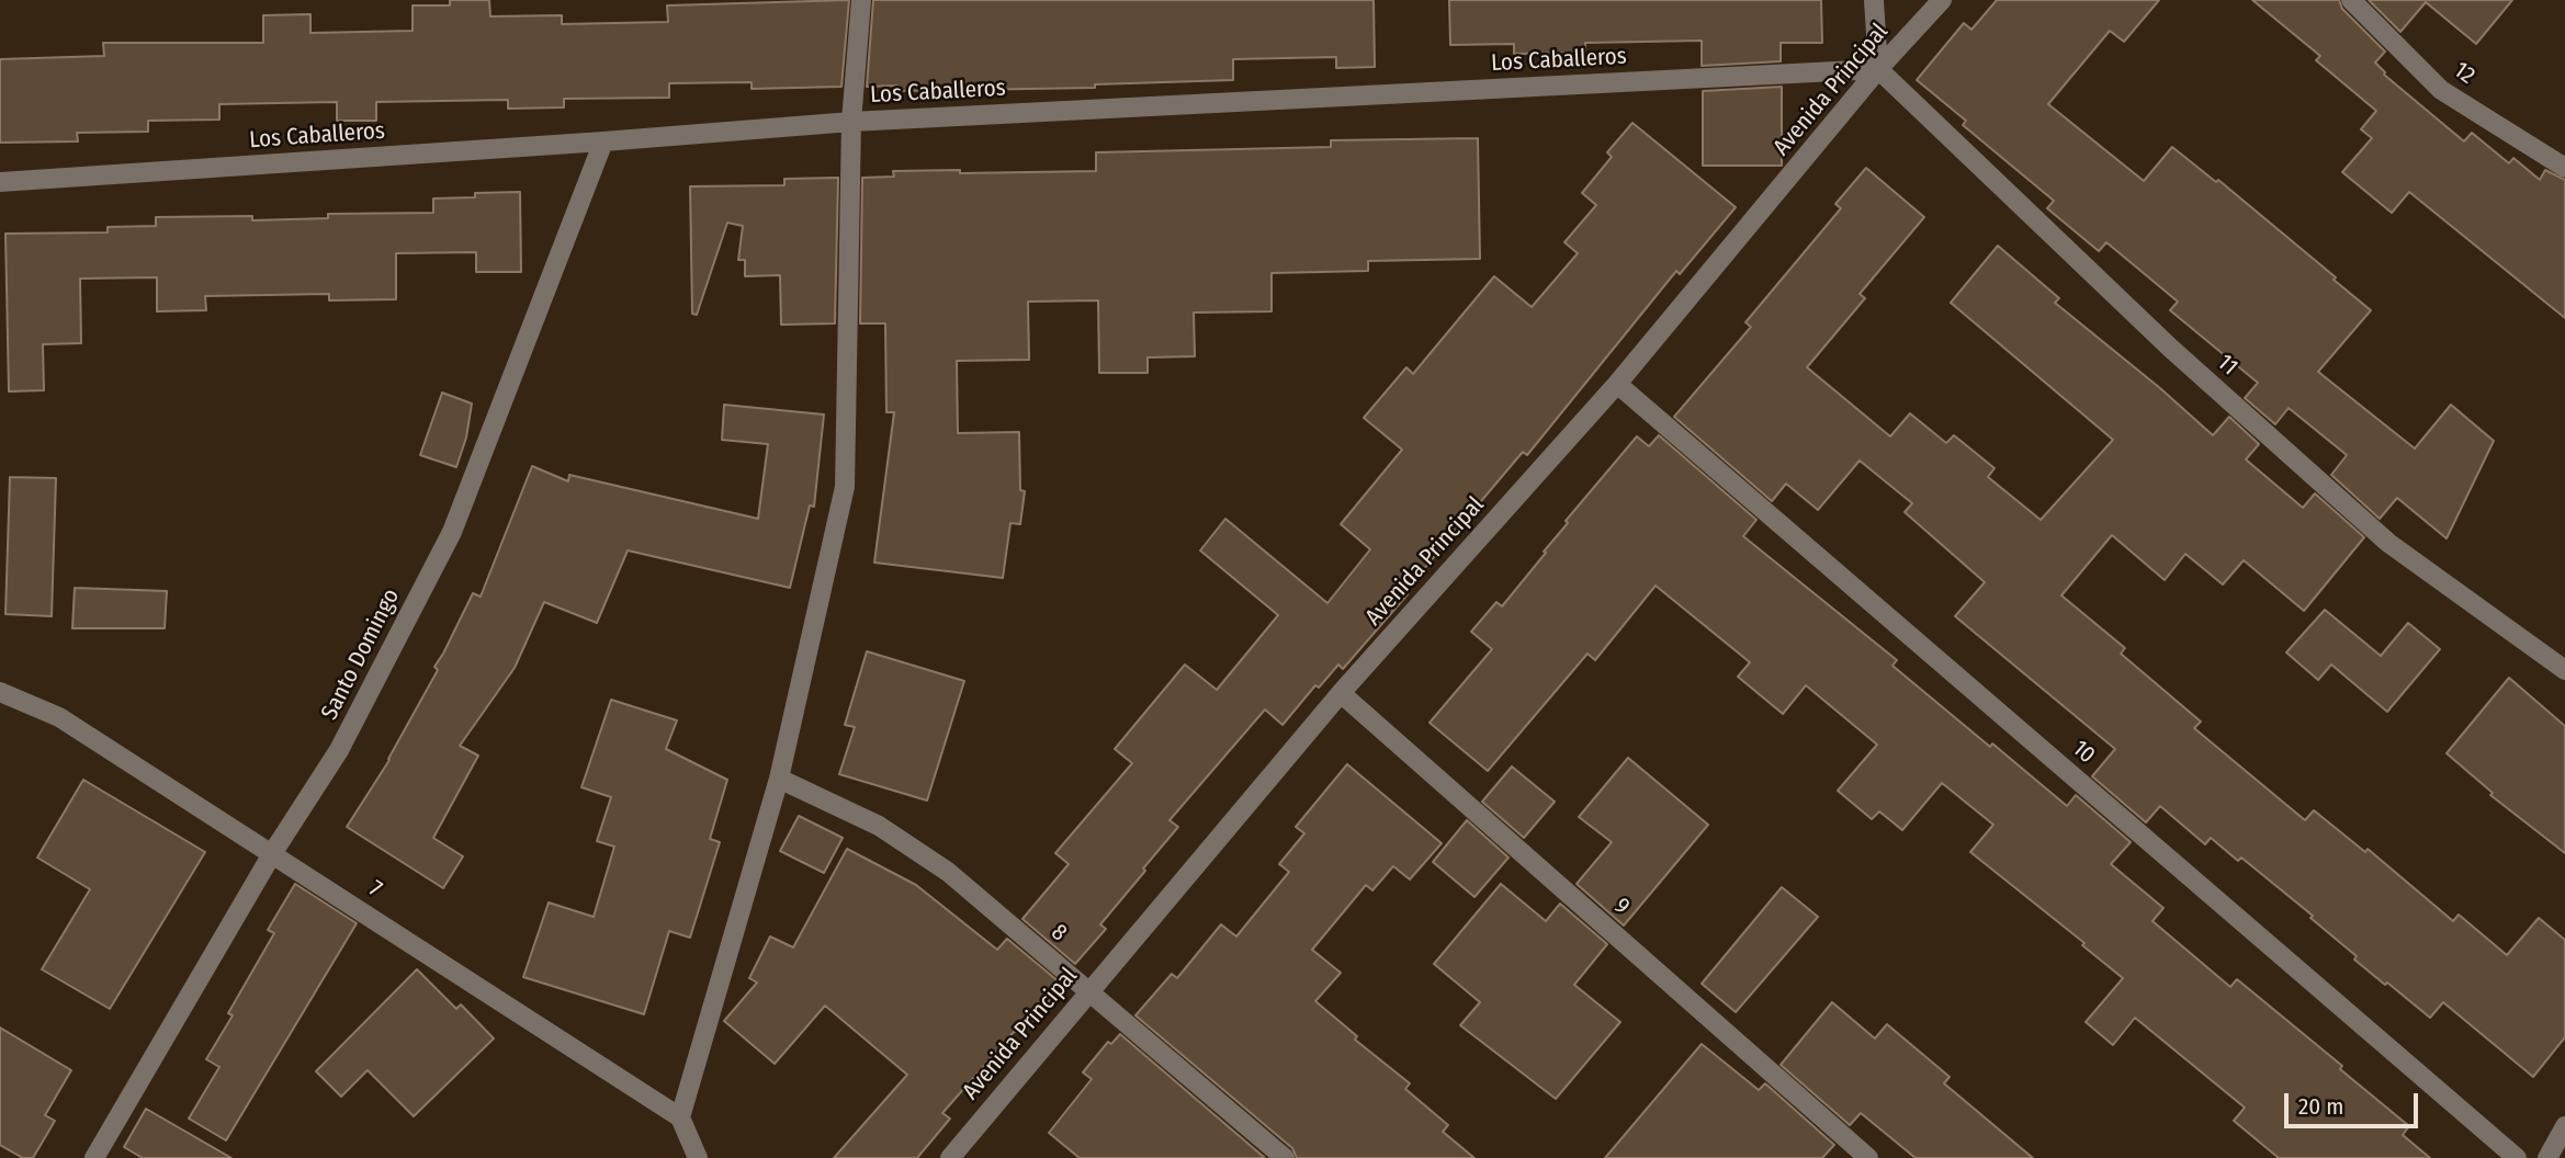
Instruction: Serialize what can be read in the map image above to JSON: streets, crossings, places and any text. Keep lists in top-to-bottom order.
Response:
{
  "streets": {
    "street": [
      "Los Caballeros",
      "12",
      "Avenida Principal",
      "11",
      "Santo Domingo",
      "10",
      "7",
      "9",
      "8"
    ]
  },
  "crossings": [
    ["Los Caballeros", "Avenida Principal"],
    ["Los Caballeros", "11"],
    ["Los Caballeros", "Santo Domingo"],
    ["Avenida Principal", "11"],
    ["Avenida Principal", "10"],
    ["Avenida Principal", "9"],
    ["Avenida Principal", "8"],
    ["Santo Domingo", "7"]
  ],
  "scale_bar": "20 m"
}
